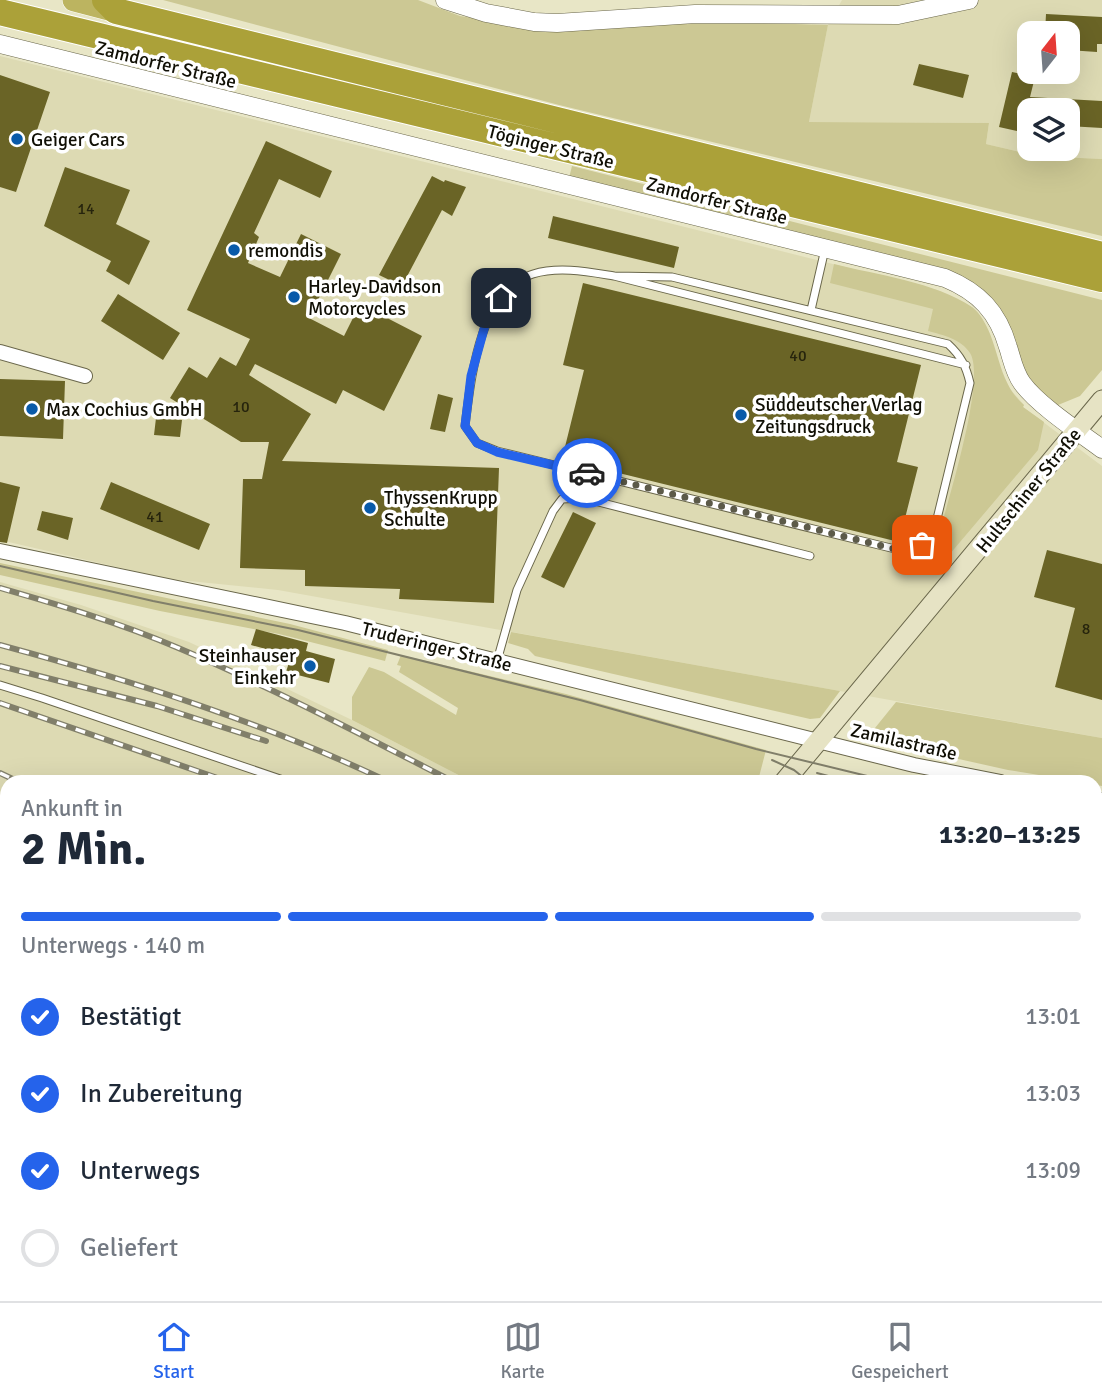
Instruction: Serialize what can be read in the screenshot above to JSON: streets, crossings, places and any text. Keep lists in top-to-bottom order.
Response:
{
  "streets": {
    "highway": ["Töginger Straße"],
    "main road": ["Hultschiner Straße"],
    "street": ["Zamdorfer Straße", "Truderinger Straße", "Zamilastraße"]
  },
  "crossings": [
    ["Zamdorfer Straße", "Hultschiner Straße"],
    ["Hultschiner Straße", "Truderinger Straße"],
    ["Hultschiner Straße", "Zamilastraße"],
    ["Truderinger Straße", "Zamilastraße"]
  ],
  "places": [
    "Geiger Cars",
    "remondis",
    "Harley-Davidson Motorcycles",
    "Max Cochius GmbH",
    "Süddeutscher Verlag Zeitungsdruck",
    "ThyssenKrupp Schulte",
    "Steinhauser Einkehr"
  ],
  "house_numbers": [
    "14",
    "40",
    "10",
    "41",
    "8"
  ],
  "north": "top",
  "page": {
    "heading": ["2 Min.", "Ankunft in", "13:20–13:25"],
    "bar": "Unterwegs · 140 m",
    "list": [
      ["Bestätigt", "13:01"],
      ["In Zubereitung", "13:03"],
      ["Unterwegs", "13:09"],
      "Geliefert"
    ],
    "tabs": ["Start", "Karte", "Gespeichert"]
  }
}
